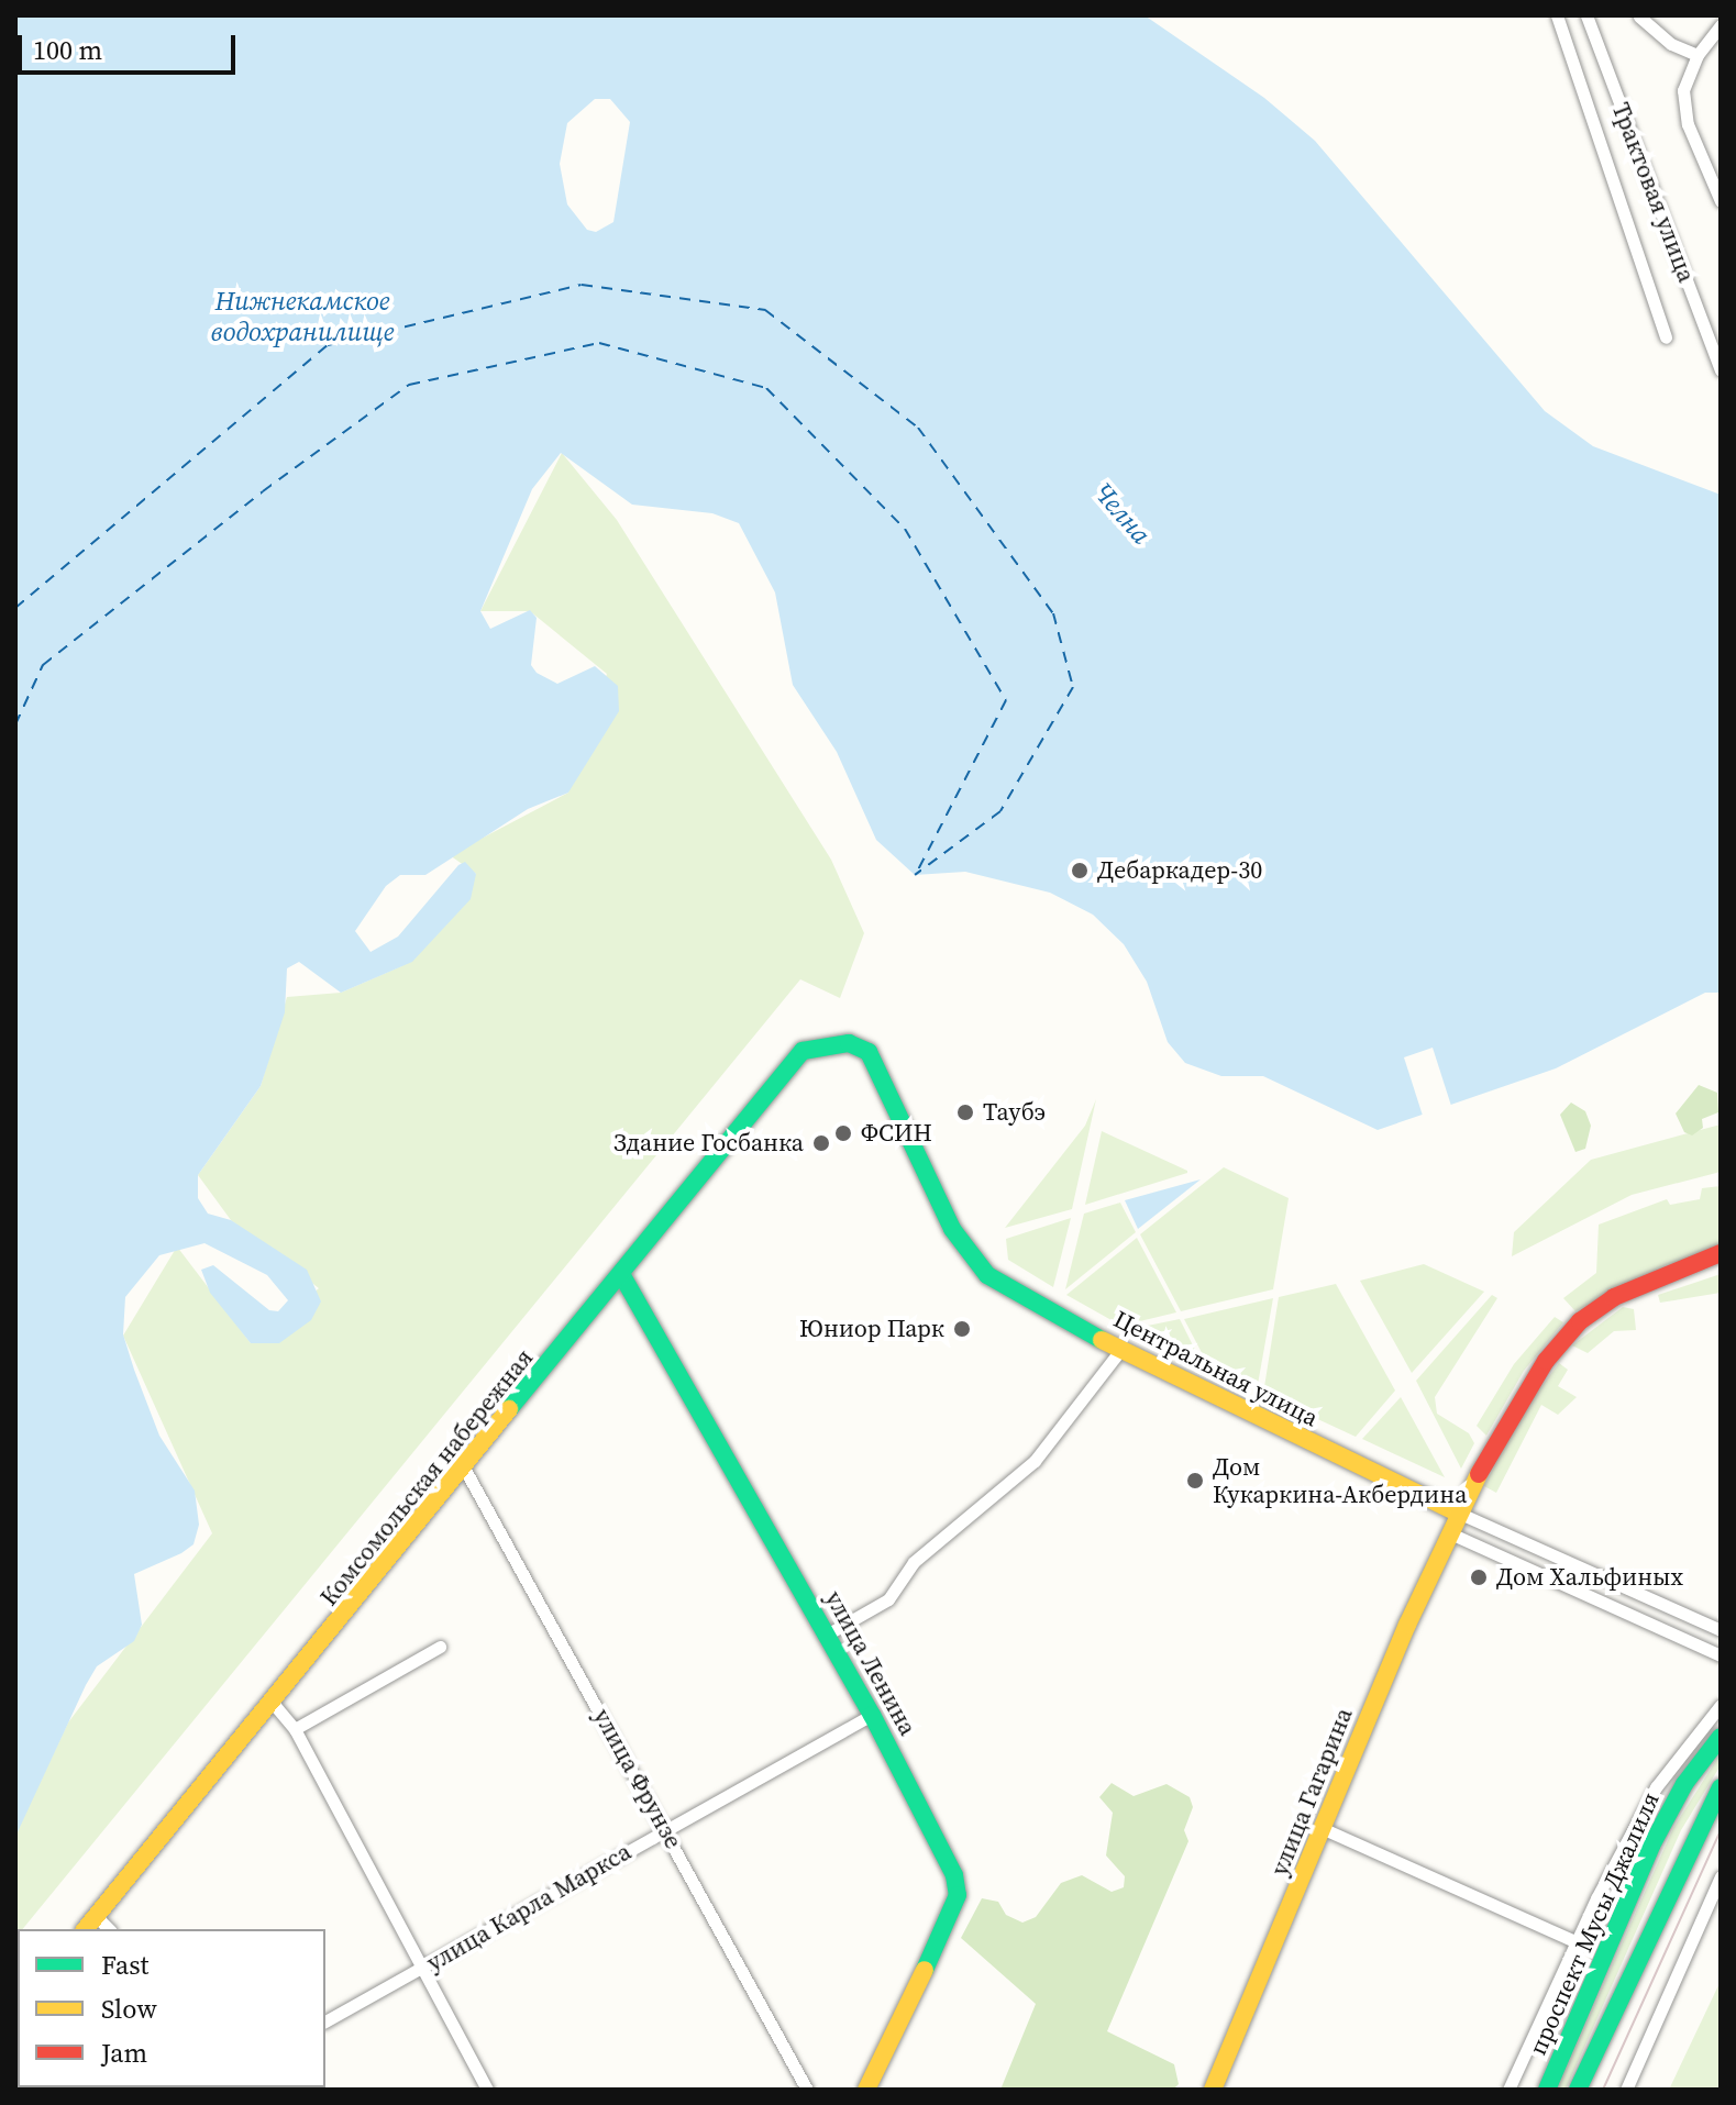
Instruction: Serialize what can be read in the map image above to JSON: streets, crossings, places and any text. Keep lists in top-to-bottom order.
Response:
{
  "streets": {
    "street": [
      "Трактовая улица",
      "Центральная улица",
      "Комсомольская набережная",
      "улица Ленина",
      "улица Фрунзе",
      "улица Гагарина",
      "улица Карла Маркса",
      "проспект Мусы Джалиля"
    ]
  },
  "crossings": [
    ["Центральная улица", "Комсомольская набережная"],
    ["Центральная улица", "улица Гагарина"],
    ["Комсомольская набережная", "улица Ленина"],
    ["Комсомольская набережная", "улица Фрунзе"],
    ["улица Ленина", "улица Карла Маркса"],
    ["улица Фрунзе", "улица Карла Маркса"]
  ],
  "water": ["Нижнекамское водохранилище", "Челна"],
  "places": [
    "Дебаркадер-30",
    "Таубэ",
    "ФСИН",
    "Здание Госбанка",
    "Юниор Парк",
    "Дом Кукаркина-Акбердина",
    "Дом Хальфиных"
  ],
  "legend": ["Fast", "Slow", "Jam"],
  "scale_bar": "100 m"
}
